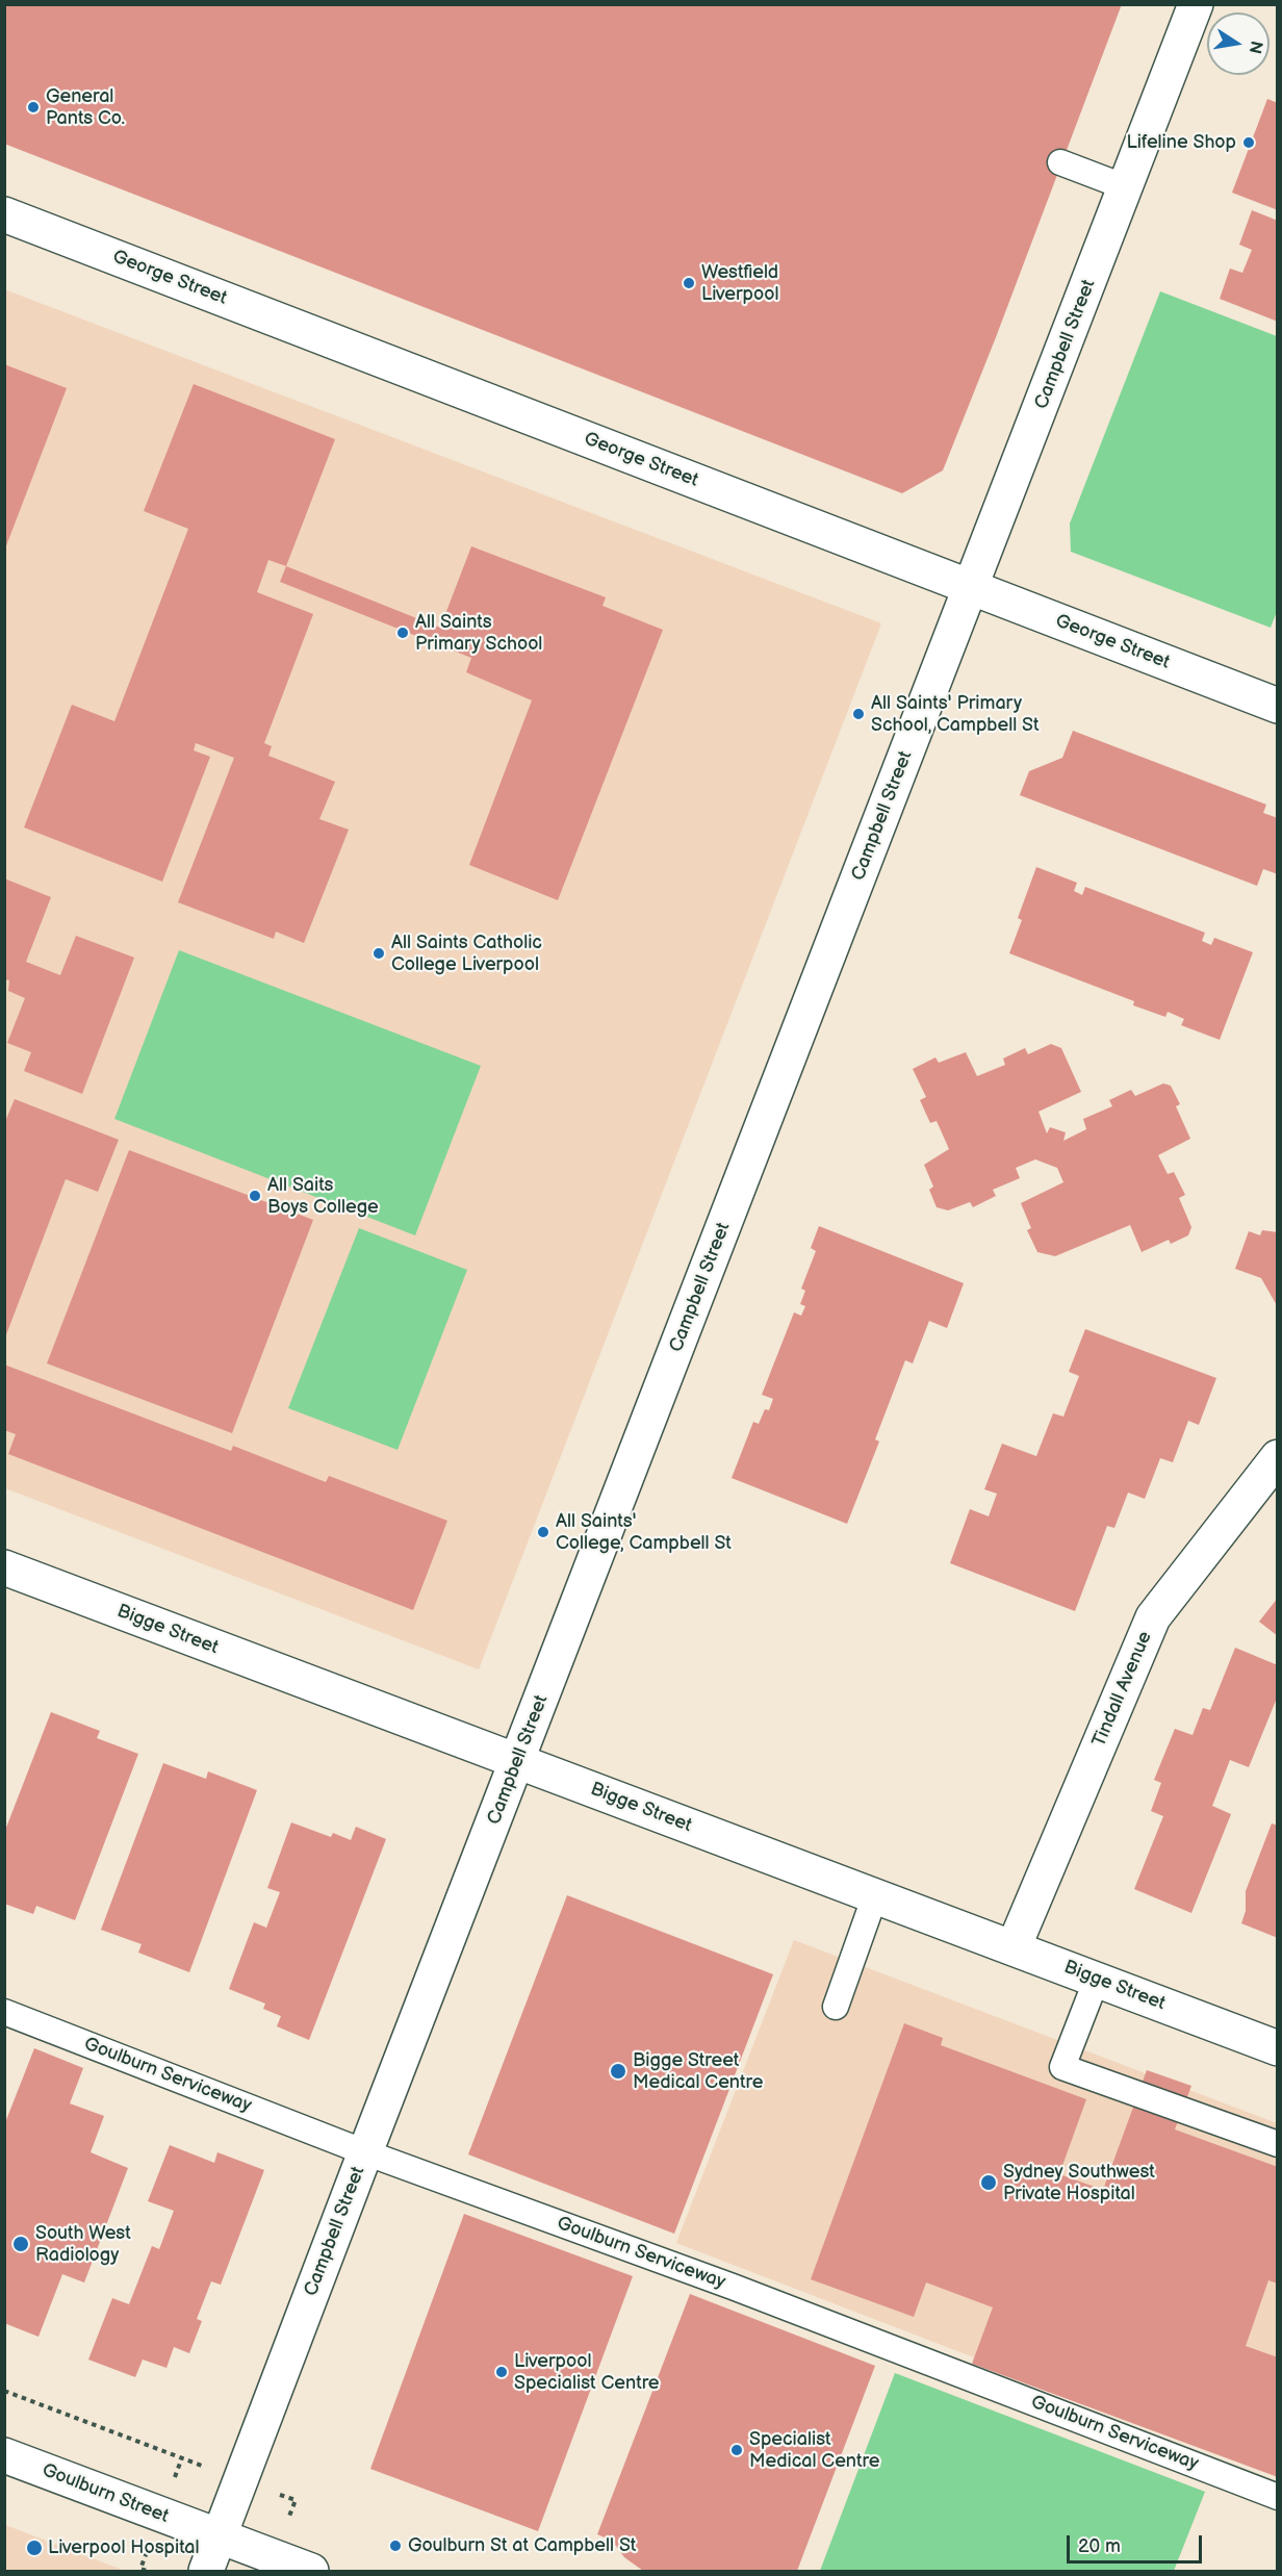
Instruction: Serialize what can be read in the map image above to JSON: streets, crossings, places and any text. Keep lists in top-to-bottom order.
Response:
{
  "streets": {
    "street": [
      "George Street",
      "Campbell Street",
      "Bigge Street",
      "Tindall Avenue",
      "Goulburn Street"
    ],
    "lane": ["Goulburn Serviceway"]
  },
  "crossings": [
    ["George Street", "Campbell Street"],
    ["Campbell Street", "Bigge Street"],
    ["Campbell Street", "Goulburn Serviceway"],
    ["Campbell Street", "Goulburn Street"],
    ["Bigge Street", "Tindall Avenue"]
  ],
  "places": [
    "General Pants Co.",
    "Lifeline Shop",
    "Westfield Liverpool",
    "All Saints Primary School",
    "All Saints' Primary School, Campbell St",
    "All Saints Catholic College Liverpool",
    "All Saits Boys College",
    "All Saints' College, Campbell St",
    "Bigge Street Medical Centre",
    "Sydney Southwest Private Hospital",
    "South West Radiology",
    "Liverpool Specialist Centre",
    "Specialist Medical Centre",
    "Goulburn St at Campbell St",
    "Liverpool Hospital"
  ],
  "scale_bar": "20 m",
  "north": "right"
}
